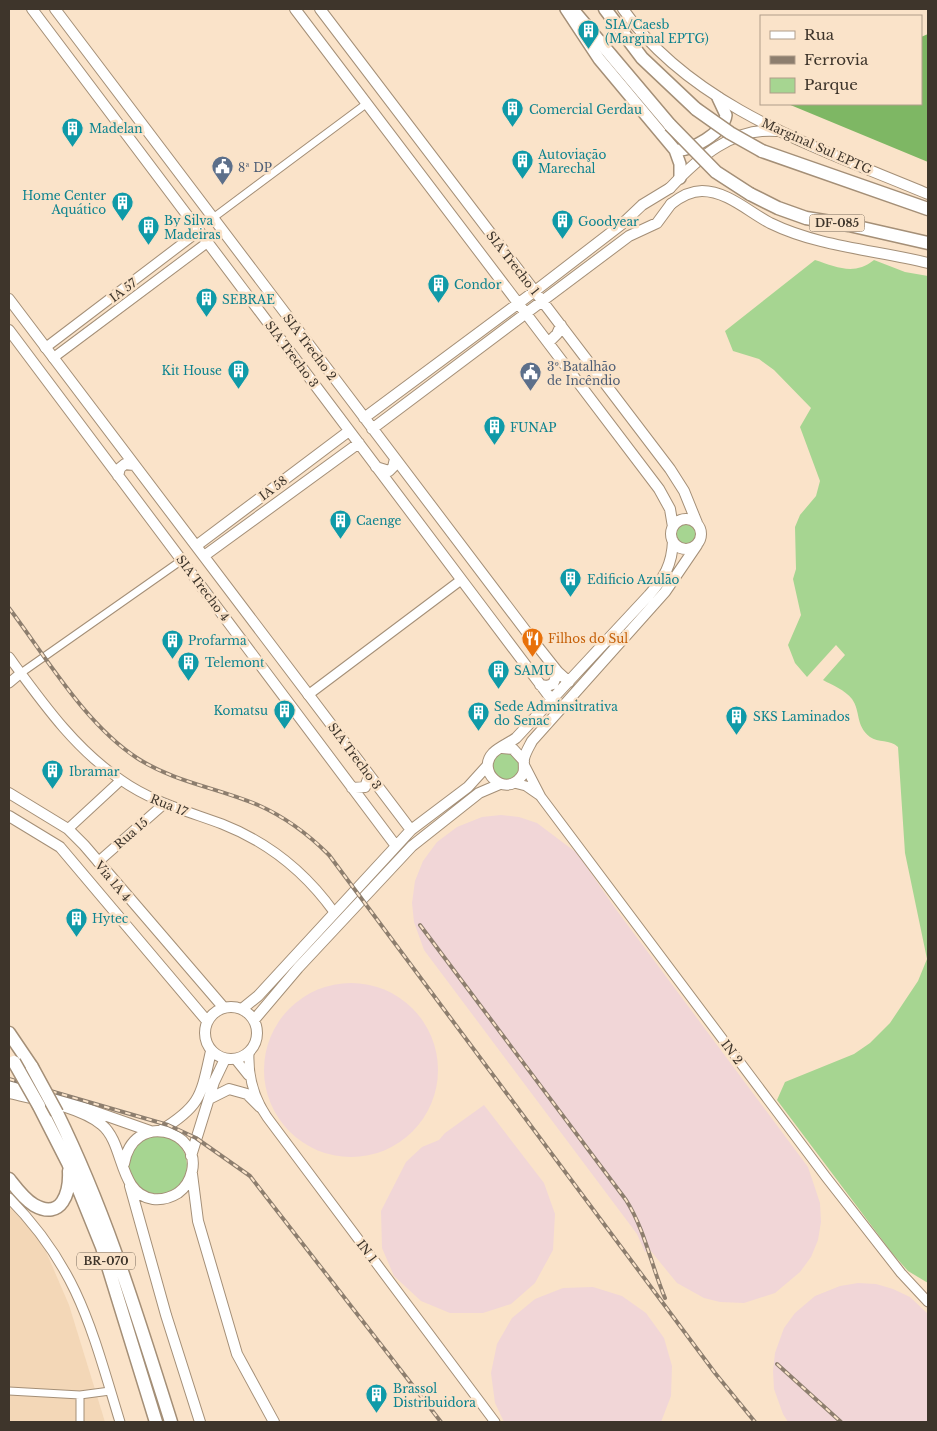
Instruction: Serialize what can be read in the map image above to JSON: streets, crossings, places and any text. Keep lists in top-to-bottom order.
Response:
{
  "streets": {
    "highway": ["DF-085", "BR-070"],
    "main road": [
      "Marginal Sul EPTG",
      "SIA Trecho 1",
      "SIA Trecho 2",
      "SIA Trecho 3",
      "IA 58",
      "SIA Trecho 4",
      "Via 1A 4"
    ],
    "street": [
      "IA 57",
      "Rua 17",
      "Rua 15",
      "IN 2",
      "IN 1"
    ]
  },
  "crossings": [
    ["IA 57", "SIA Trecho 3"],
    ["SIA Trecho 3", "IA 58"],
    ["Rua 17", "Rua 15"],
    ["Rua 15", "Via 1A 4"],
    ["Via 1A 4", "IN 1"]
  ],
  "places": {
    "building": [
      "SIA/Caesb (Marginal EPTG)",
      "Comercial Gerdau",
      "Madelan",
      "Autoviação Marechal",
      "Home Center Aquático",
      "Goodyear",
      "By Silva Madeiras",
      "Condor",
      "SEBRAE",
      "Kit House",
      "FUNAP",
      "Caenge",
      "Edificio Azulão",
      "Profarma",
      "Telemont",
      "SAMU",
      "Komatsu",
      "Sede Adminsitrativa do Senac",
      "SKS Laminados",
      "Ibramar",
      "Hytec",
      "Brassol Distribuidora"
    ],
    "public building": ["8ª DP", "3º Batalhão de Incêndio"],
    "restaurant": ["Filhos do Sul"]
  },
  "legend": ["Rua", "Ferrovia", "Parque"]
}
